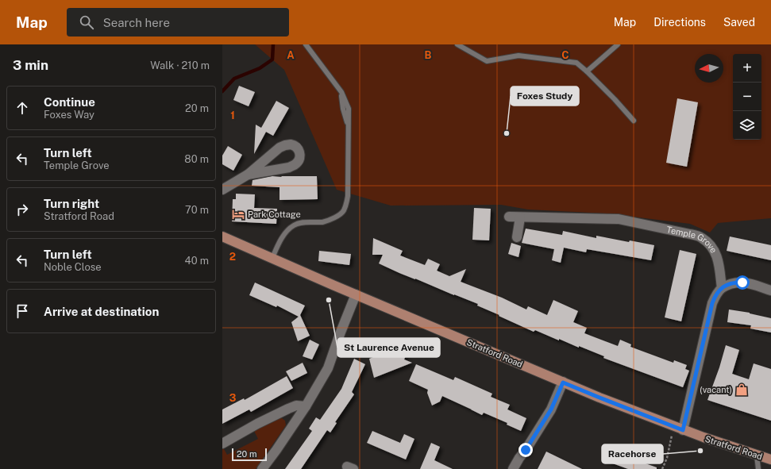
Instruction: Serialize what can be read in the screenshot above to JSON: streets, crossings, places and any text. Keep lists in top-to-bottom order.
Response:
{
  "streets": {
    "main road": ["Stratford Road"],
    "street": ["Temple Grove"]
  },
  "places": {
    "other": ["Foxes Study", "St Laurence Avenue", "Racehorse"],
    "hotel": ["Park Cottage"],
    "shop": ["(vacant)"]
  },
  "scale_bar": "20 m",
  "north": "left",
  "page": {
    "header": "Map",
    "search": "Search here",
    "nav": ["Map", "Directions", "Saved"],
    "heading": ["3 min", "Walk · 210 m"],
    "map_buttons": ["+", "−"],
    "list": [
      ["Continue", "Foxes Way", "20 m"],
      ["Turn left", "Temple Grove", "80 m"],
      ["Turn right", "Stratford Road", "70 m"],
      ["Turn left", "Noble Close", "40 m"],
      "Arrive at destination"
    ],
    "scale": "20 m"
  },
  "grid": {
    "columns": ["A", "B", "C"],
    "rows": ["1", "2", "3"]
  }
}
